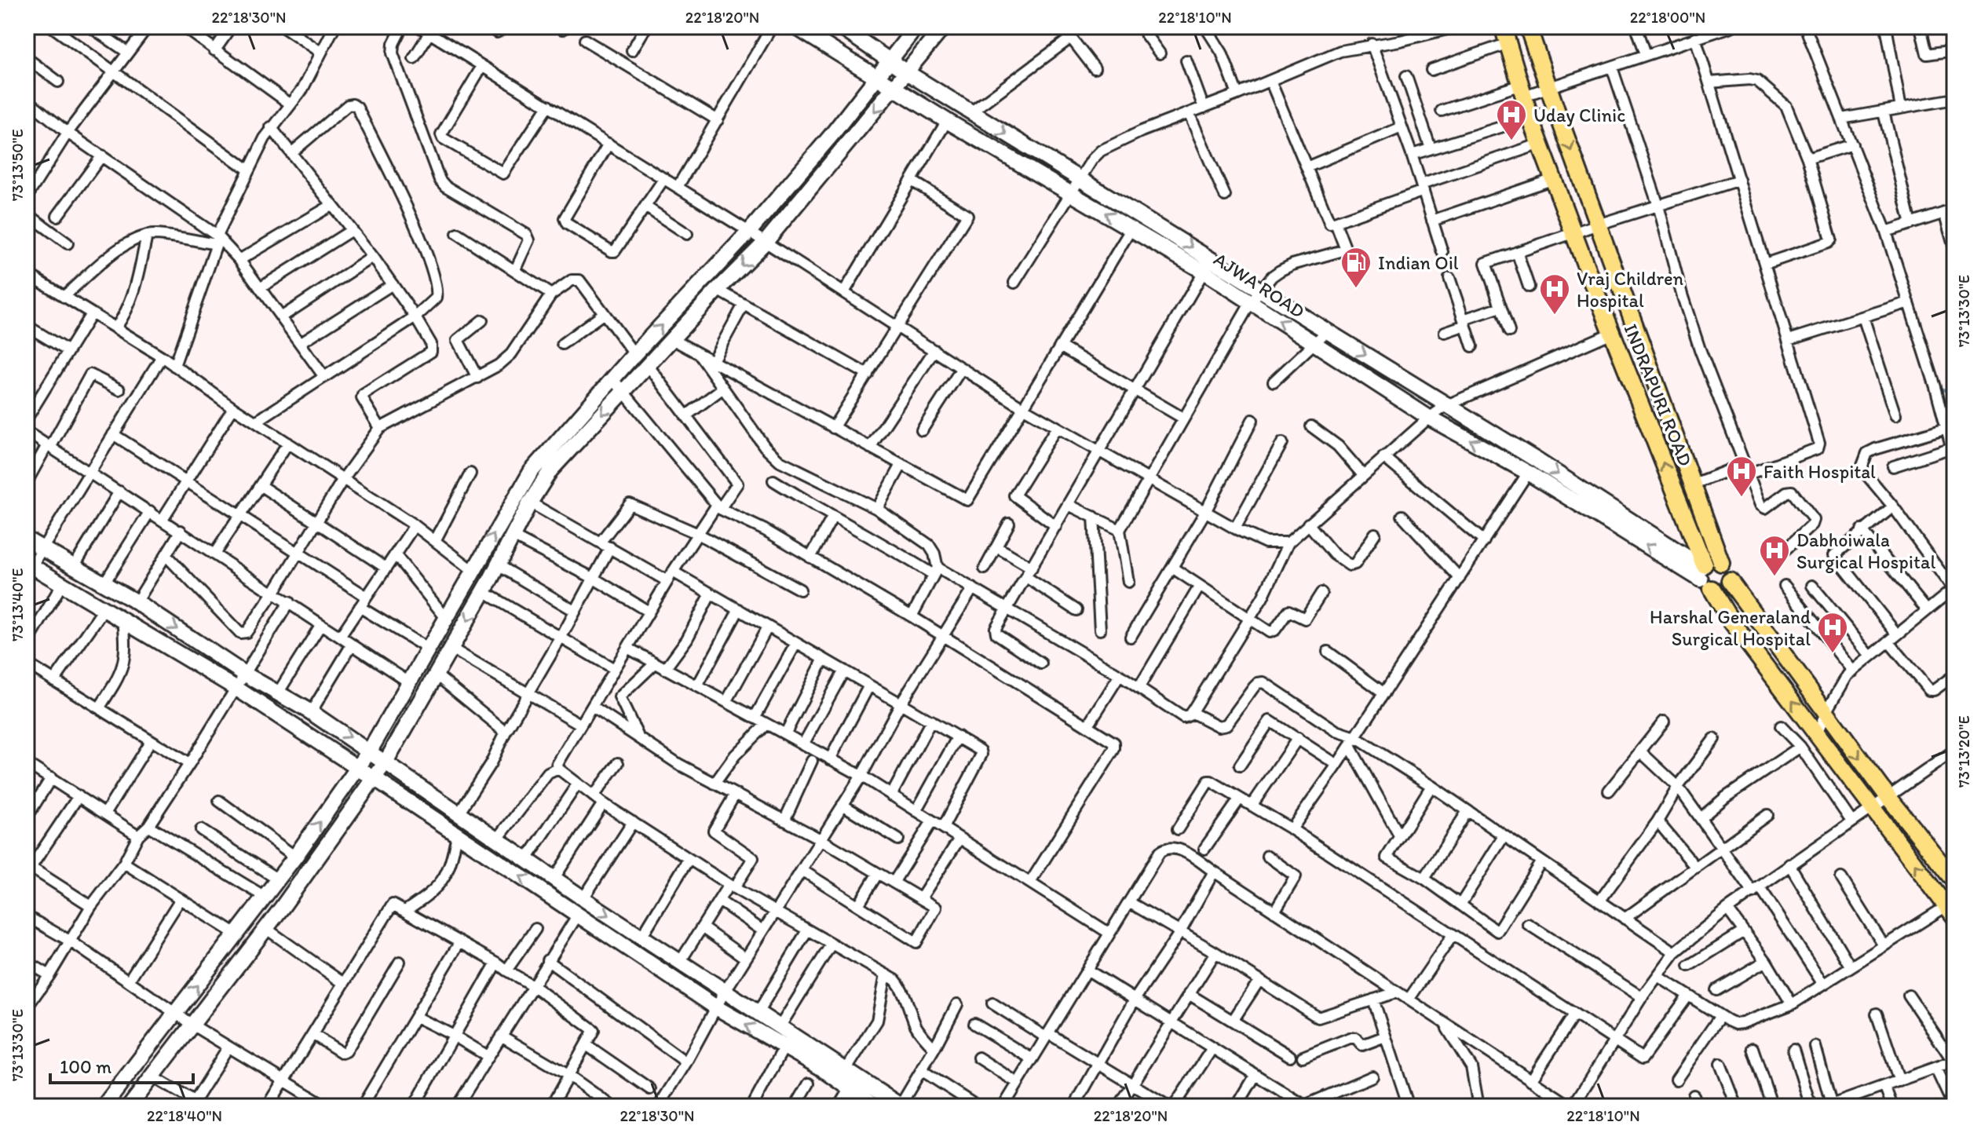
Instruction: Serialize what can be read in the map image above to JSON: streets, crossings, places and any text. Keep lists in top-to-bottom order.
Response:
{
  "streets": {
    "main road": ["INDRAPURI ROAD"],
    "street": ["AJWA ROAD"]
  },
  "crossings": [
    ["AJWA ROAD", "INDRAPURI ROAD"]
  ],
  "places": {
    "hospital": [
      "Uday Clinic",
      "Vraj Children Hospital",
      "Faith Hospital",
      "Dabhoiwala Surgical Hospital",
      "Harshal Generaland Surgical Hospital"
    ],
    "fuel station": ["Indian Oil"]
  },
  "scale_bar": "100 m",
  "coordinates": [
    "22°18'30\"N",
    "22°18'20\"N",
    "22°18'10\"N",
    "22°18'00\"N",
    "73°13'50\"E",
    "73°13'30\"E",
    "73°13'40\"E",
    "73°13'20\"E",
    "22°18'40\"N"
  ]
}
